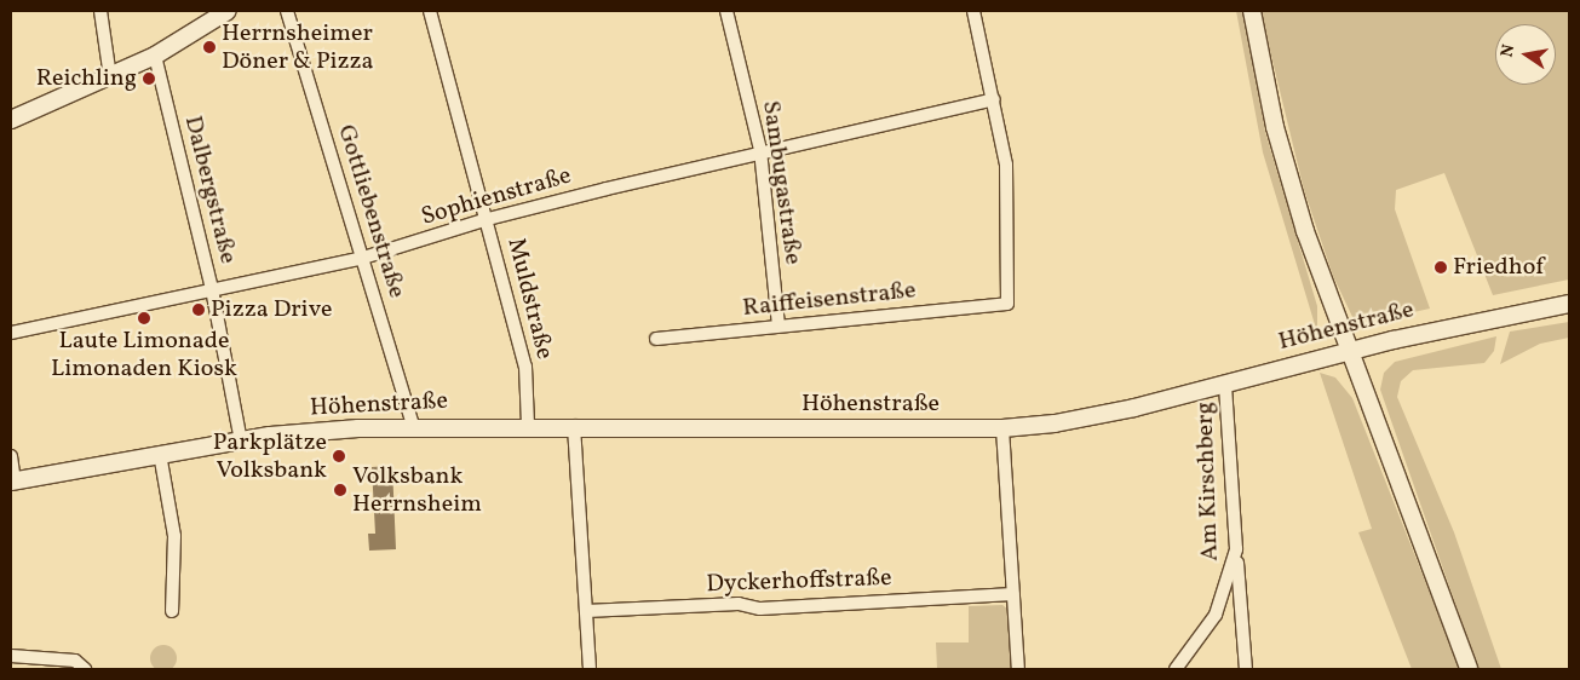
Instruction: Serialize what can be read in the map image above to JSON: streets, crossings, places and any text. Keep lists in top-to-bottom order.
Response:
{
  "streets": {
    "main road": ["Höhenstraße"],
    "street": [
      "Sambugastraße",
      "Dalbergstraße",
      "Sophienstraße",
      "Gottliebenstraße",
      "Muldstraße",
      "Raiffeisenstraße",
      "Am Kirschberg",
      "Dyckerhoffstraße"
    ]
  },
  "crossings": [
    ["Sambugastraße", "Sophienstraße"],
    ["Sambugastraße", "Raiffeisenstraße"],
    ["Dalbergstraße", "Sophienstraße"],
    ["Dalbergstraße", "Höhenstraße"],
    ["Sophienstraße", "Gottliebenstraße"],
    ["Sophienstraße", "Muldstraße"],
    ["Sophienstraße", "Raiffeisenstraße"],
    ["Gottliebenstraße", "Höhenstraße"],
    ["Muldstraße", "Höhenstraße"],
    ["Höhenstraße", "Am Kirschberg"]
  ],
  "places": [
    "Herrnsheimer Döner & Pizza",
    "Reichling",
    "Friedhof",
    "Pizza Drive",
    "Laute Limonade Limonaden Kiosk",
    "Parkplätze Volksbank",
    "Volksbank Herrnsheim"
  ],
  "north": "left"
}
